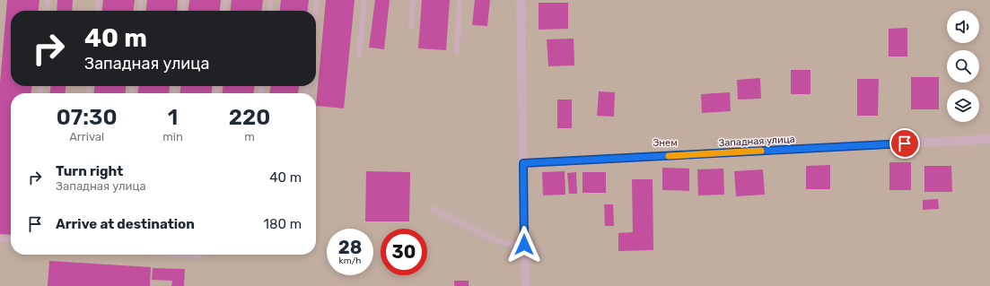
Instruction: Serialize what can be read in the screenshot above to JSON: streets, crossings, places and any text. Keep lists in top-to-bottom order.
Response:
{
  "streets": {
    "street": ["Западная улица"]
  },
  "parks": ["Энем"],
  "page": {
    "turn": ["40 m", "Западная улица"],
    "eta": [
      "07:30",
      "Arrival",
      "1",
      "min",
      "220",
      "m"
    ],
    "list": [
      {
        "name": "Turn right",
        "note": "Западная улица",
        "value": "40 m"
      },
      {
        "name": "Arrive at destination",
        "value": "180 m"
      }
    ],
    "speed": "28 km/h",
    "limit": "30"
  }
}
